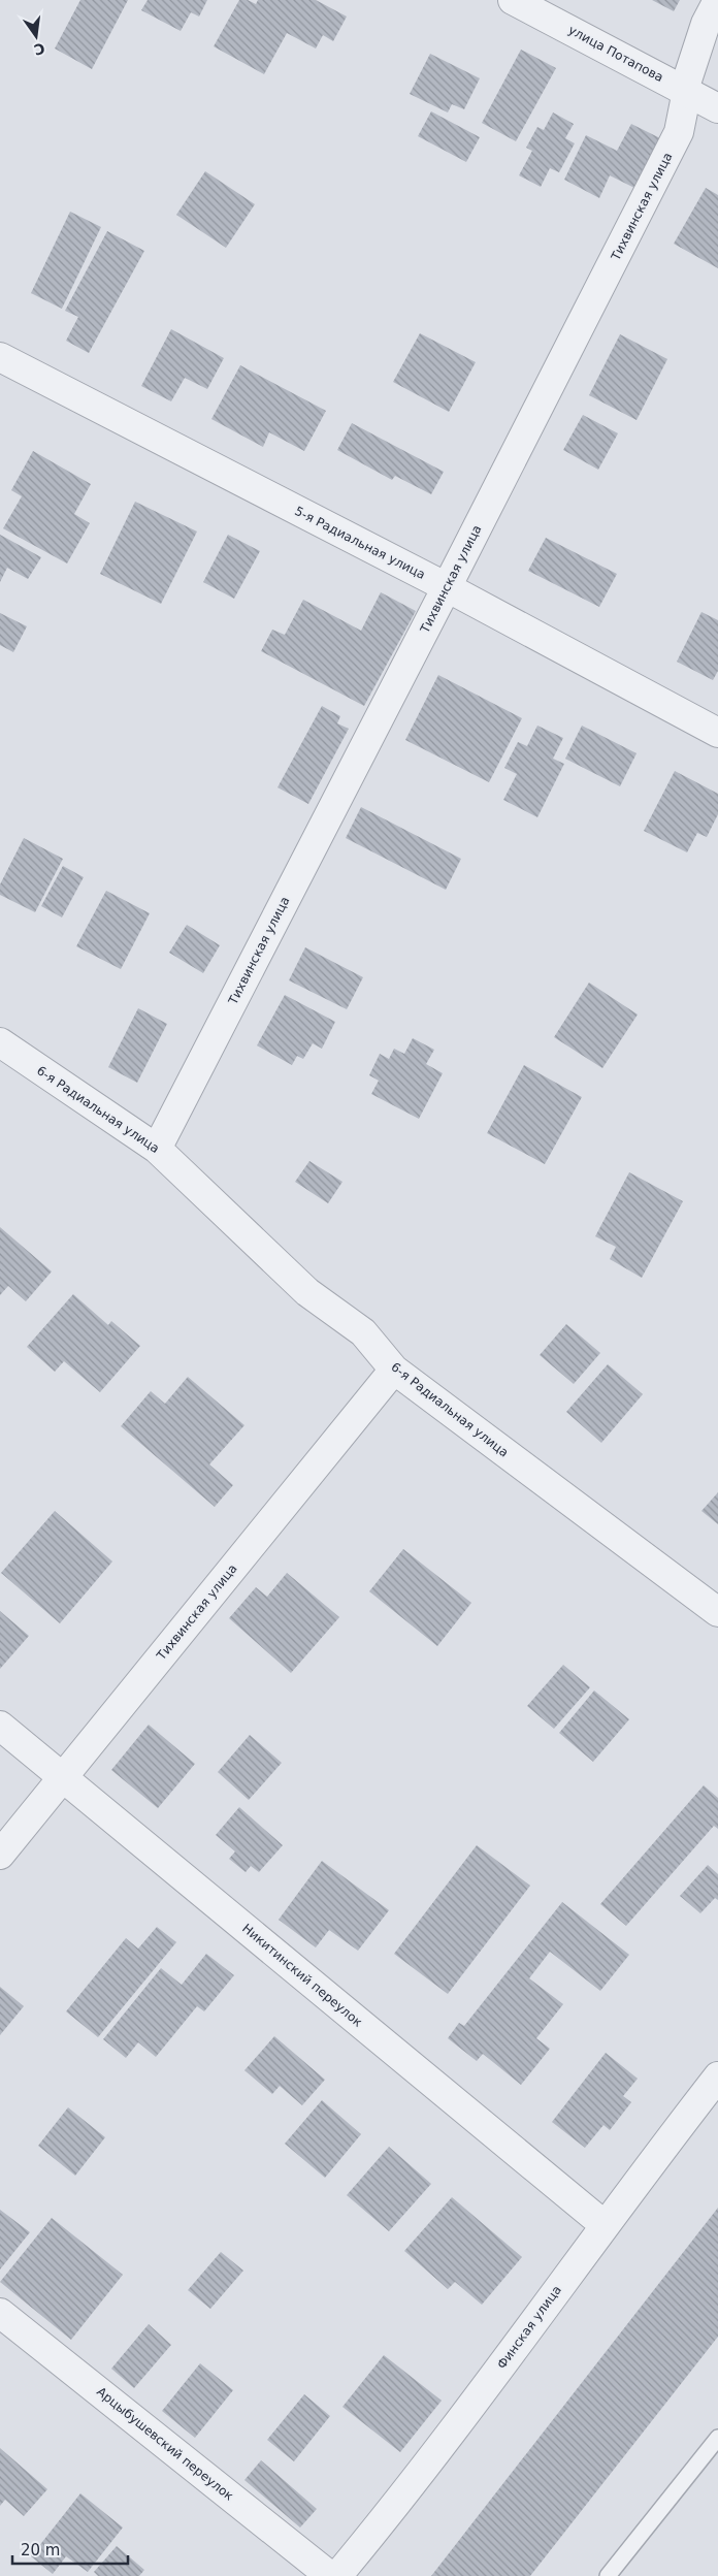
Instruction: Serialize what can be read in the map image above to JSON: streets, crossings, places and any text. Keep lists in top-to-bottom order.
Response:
{
  "streets": {
    "street": [
      "улица Потапова",
      "Тихвинская улица",
      "5-я Радиальная улица",
      "6-я Радиальная улица",
      "Никитинский переулок",
      "Финская улица",
      "Арцыбушевский переулок"
    ]
  },
  "crossings": [
    ["улица Потапова", "Тихвинская улица"],
    ["Тихвинская улица", "5-я Радиальная улица"],
    ["Тихвинская улица", "6-я Радиальная улица"],
    ["Тихвинская улица", "Никитинский переулок"],
    ["Никитинский переулок", "Финская улица"]
  ],
  "scale_bar": "20 m",
  "north": "bottom"
}
